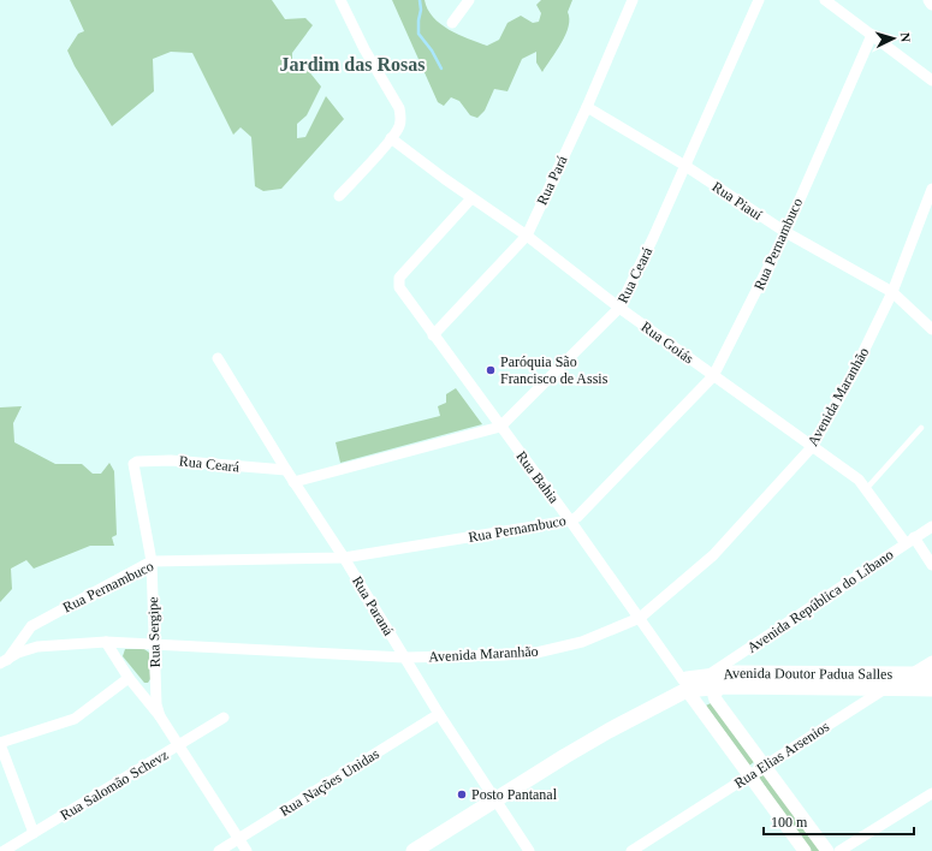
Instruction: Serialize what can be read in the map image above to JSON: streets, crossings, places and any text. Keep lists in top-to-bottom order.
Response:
{
  "streets": {
    "main road": ["Avenida Doutor Padua Salles"],
    "street": [
      "Rua Pará",
      "Rua Piauí",
      "Rua Pernambuco",
      "Rua Ceará",
      "Rua Goiás",
      "Avenida Maranhão",
      "Rua Bahia",
      "Avenida República do Líbano",
      "Rua Paraná",
      "Rua Sergipe",
      "Rua Elias Arsenios",
      "Rua Nações Unidas",
      "Rua Salomão Schevz"
    ]
  },
  "crossings": [
    ["Rua Pará", "Rua Piauí"],
    ["Rua Pará", "Rua Goiás"],
    ["Rua Pará", "Rua Bahia"],
    ["Rua Piauí", "Rua Pernambuco"],
    ["Rua Piauí", "Rua Ceará"],
    ["Rua Piauí", "Avenida Maranhão"],
    ["Rua Pernambuco", "Rua Goiás"],
    ["Rua Pernambuco", "Avenida Maranhão"],
    ["Rua Pernambuco", "Rua Bahia"],
    ["Rua Pernambuco", "Rua Paraná"],
    ["Rua Pernambuco", "Rua Sergipe"],
    ["Rua Ceará", "Rua Goiás"],
    ["Rua Ceará", "Rua Bahia"],
    ["Rua Ceará", "Rua Paraná"],
    ["Rua Ceará", "Rua Sergipe"],
    ["Rua Goiás", "Avenida Maranhão"],
    ["Rua Goiás", "Rua Bahia"],
    ["Rua Goiás", "Avenida República do Líbano"],
    ["Avenida Maranhão", "Rua Bahia"],
    ["Avenida Maranhão", "Rua Paraná"],
    ["Avenida Maranhão", "Rua Sergipe"],
    ["Rua Bahia", "Avenida Doutor Padua Salles"],
    ["Rua Bahia", "Rua Elias Arsenios"],
    ["Avenida República do Líbano", "Avenida Doutor Padua Salles"],
    ["Rua Paraná", "Avenida Doutor Padua Salles"],
    ["Rua Paraná", "Rua Nações Unidas"],
    ["Avenida Doutor Padua Salles", "Rua Elias Arsenios"]
  ],
  "districts": ["Jardim das Rosas"],
  "places": ["Paróquia São Francisco de Assis", "Posto Pantanal"],
  "scale_bar": "100 m",
  "north": "right"
}
